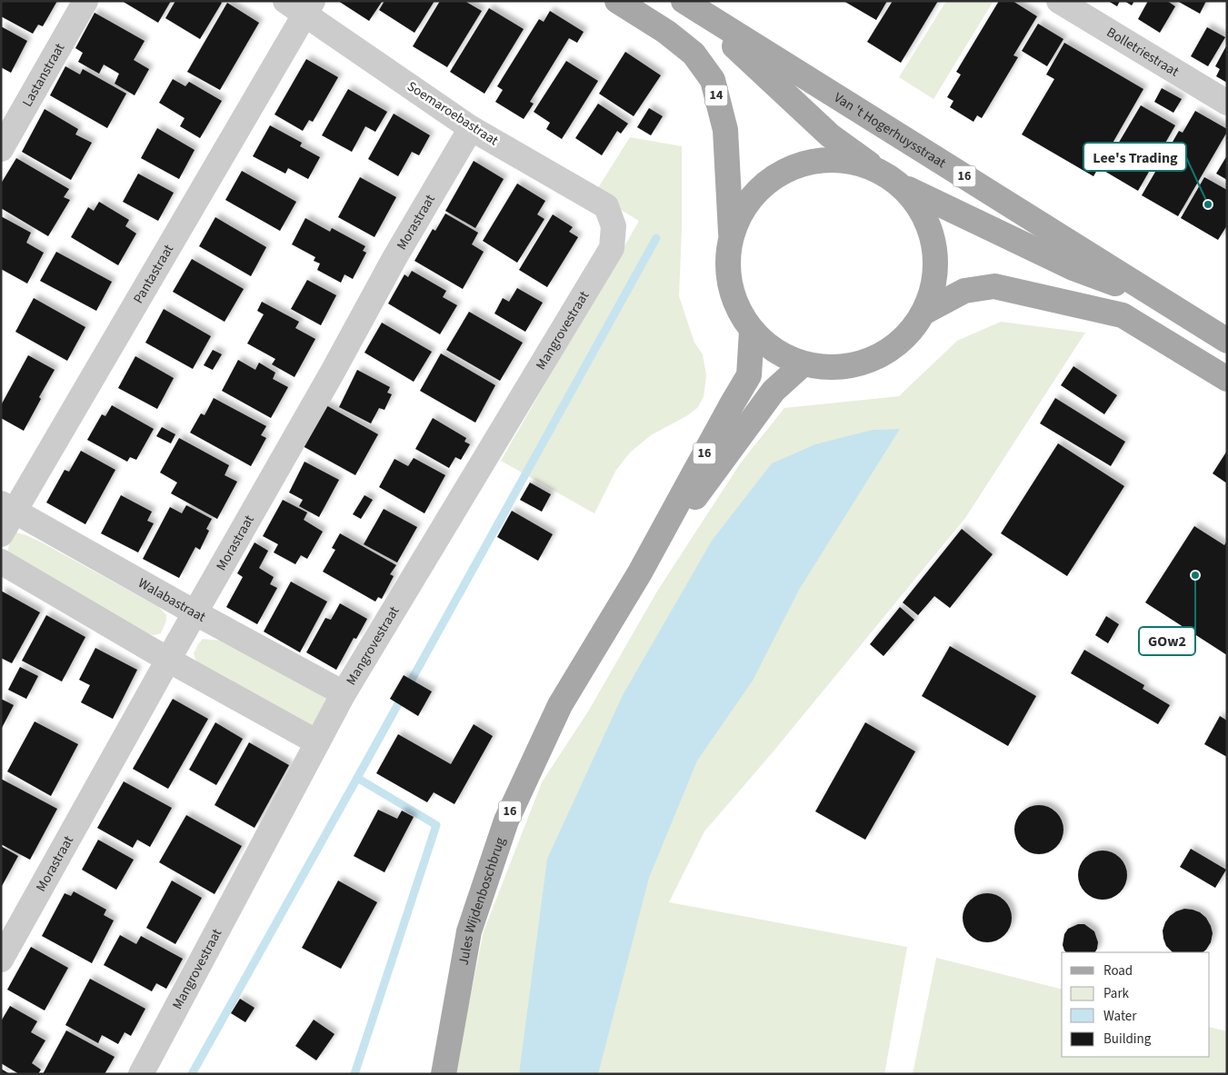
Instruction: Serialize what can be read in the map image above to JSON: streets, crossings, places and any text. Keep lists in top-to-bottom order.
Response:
{
  "streets": {
    "main road": [
      "14",
      "Van 't Hogerhuysstraat",
      "16",
      "Jules Wijdenboschbrug"
    ],
    "street": [
      "Bolletriestraat",
      "Lastanstraat",
      "Soemaroebastraat",
      "Morastraat",
      "Pantastraat",
      "Mangrovestraat",
      "Walabastraat"
    ]
  },
  "crossings": [
    ["Soemaroebastraat", "Morastraat"],
    ["Soemaroebastraat", "Pantastraat"],
    ["Soemaroebastraat", "Mangrovestraat"],
    ["Morastraat", "Walabastraat"],
    ["Pantastraat", "Walabastraat"],
    ["Mangrovestraat", "Walabastraat"]
  ],
  "places": ["Lee's Trading", "GOw2"],
  "legend": [
    "Road",
    "Park",
    "Water",
    "Building"
  ]
}
